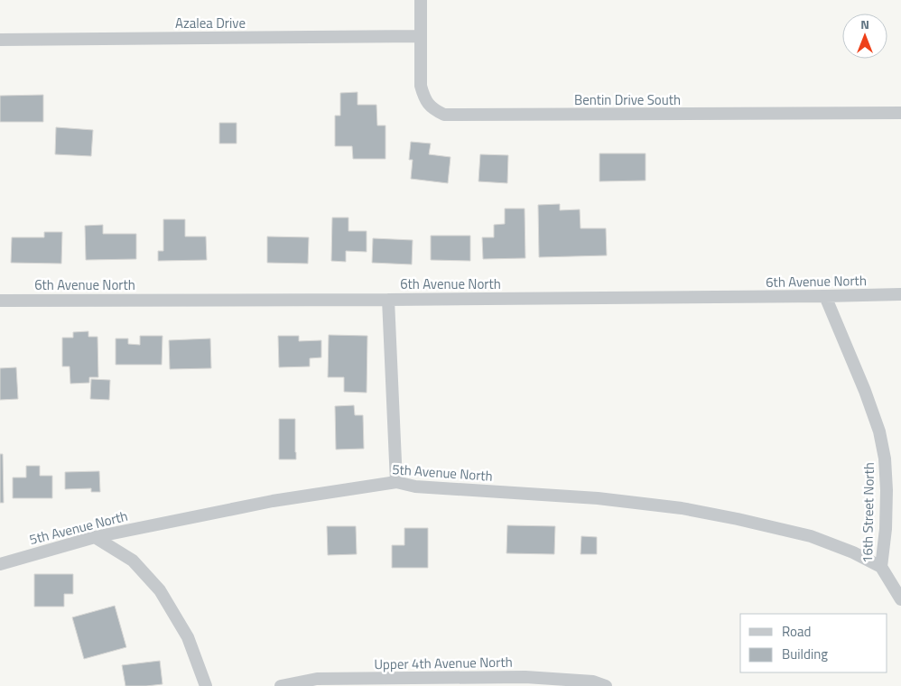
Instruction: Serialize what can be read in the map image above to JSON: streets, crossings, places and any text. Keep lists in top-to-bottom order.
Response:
{
  "streets": {
    "street": [
      "Azalea Drive",
      "Bentin Drive South",
      "6th Avenue North",
      "5th Avenue North",
      "16th Street North",
      "Upper 4th Avenue North"
    ]
  },
  "crossings": [
    ["Azalea Drive", "Bentin Drive South"],
    ["6th Avenue North", "16th Street North"],
    ["5th Avenue North", "16th Street North"]
  ],
  "legend": ["Road", "Building"],
  "north": "top"
}
